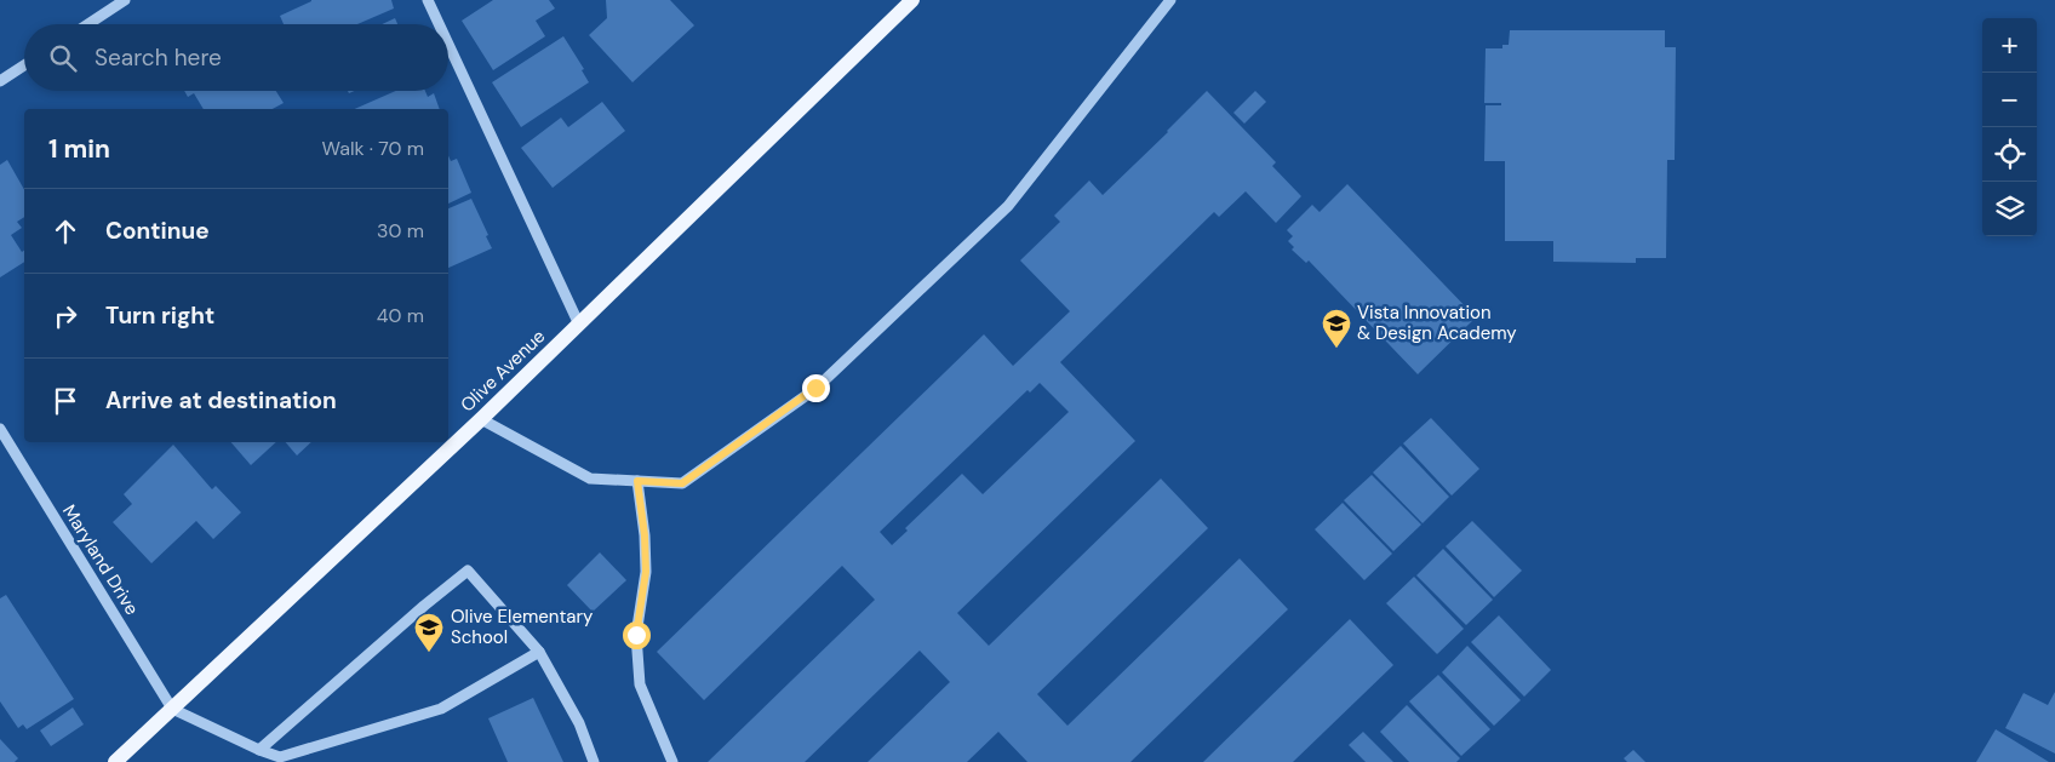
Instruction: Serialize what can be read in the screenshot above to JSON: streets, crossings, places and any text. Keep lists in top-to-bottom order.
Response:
{
  "streets": {
    "main road": ["Olive Avenue"],
    "street": ["Maryland Drive"]
  },
  "crossings": [
    ["Olive Avenue", "Maryland Drive"]
  ],
  "places": {
    "school or university": ["Vista Innovation & Design Academy", "Olive Elementary School"]
  },
  "page": {
    "map_buttons": ["+", "−"],
    "search": "Search here",
    "heading": ["1 min", "Walk · 70 m"],
    "list": [
      ["Continue", "30 m"],
      ["Turn right", "40 m"],
      "Arrive at destination"
    ]
  }
}
